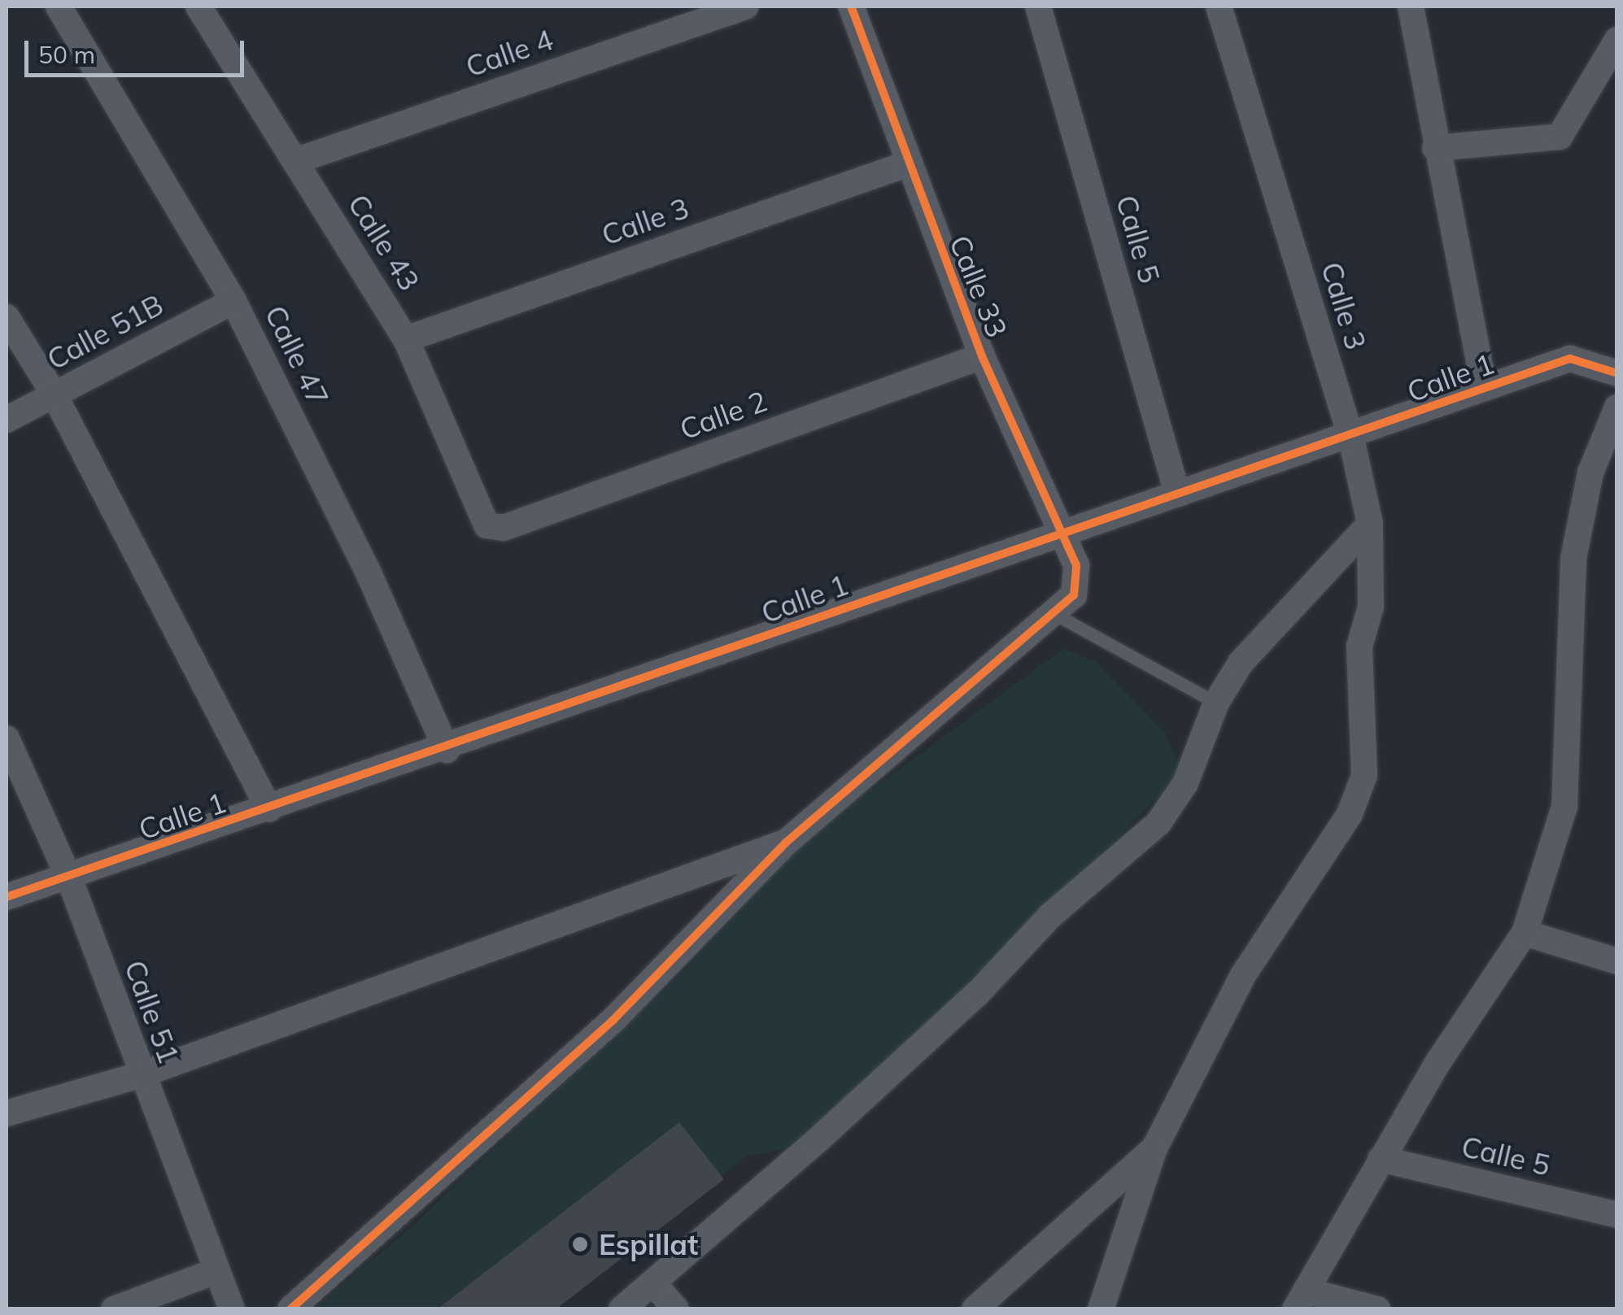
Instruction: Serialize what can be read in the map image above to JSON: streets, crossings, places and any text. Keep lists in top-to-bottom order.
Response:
{
  "streets": {
    "street": [
      "Calle 4",
      "Calle 3",
      "Calle 5",
      "Calle 43",
      "Calle 33",
      "Calle 51B",
      "Calle 47",
      "Calle 1",
      "Calle 2",
      "Calle 51"
    ]
  },
  "crossings": [
    ["Calle 4", "Calle 43"],
    ["Calle 3", "Calle 43"],
    ["Calle 3", "Calle 33"],
    ["Calle 3", "Calle 1"],
    ["Calle 5", "Calle 1"],
    ["Calle 43", "Calle 2"],
    ["Calle 33", "Calle 1"],
    ["Calle 33", "Calle 2"],
    ["Calle 51B", "Calle 47"],
    ["Calle 47", "Calle 1"],
    ["Calle 1", "Calle 51"]
  ],
  "places": ["Espillat"],
  "scale_bar": "50 m"
}
